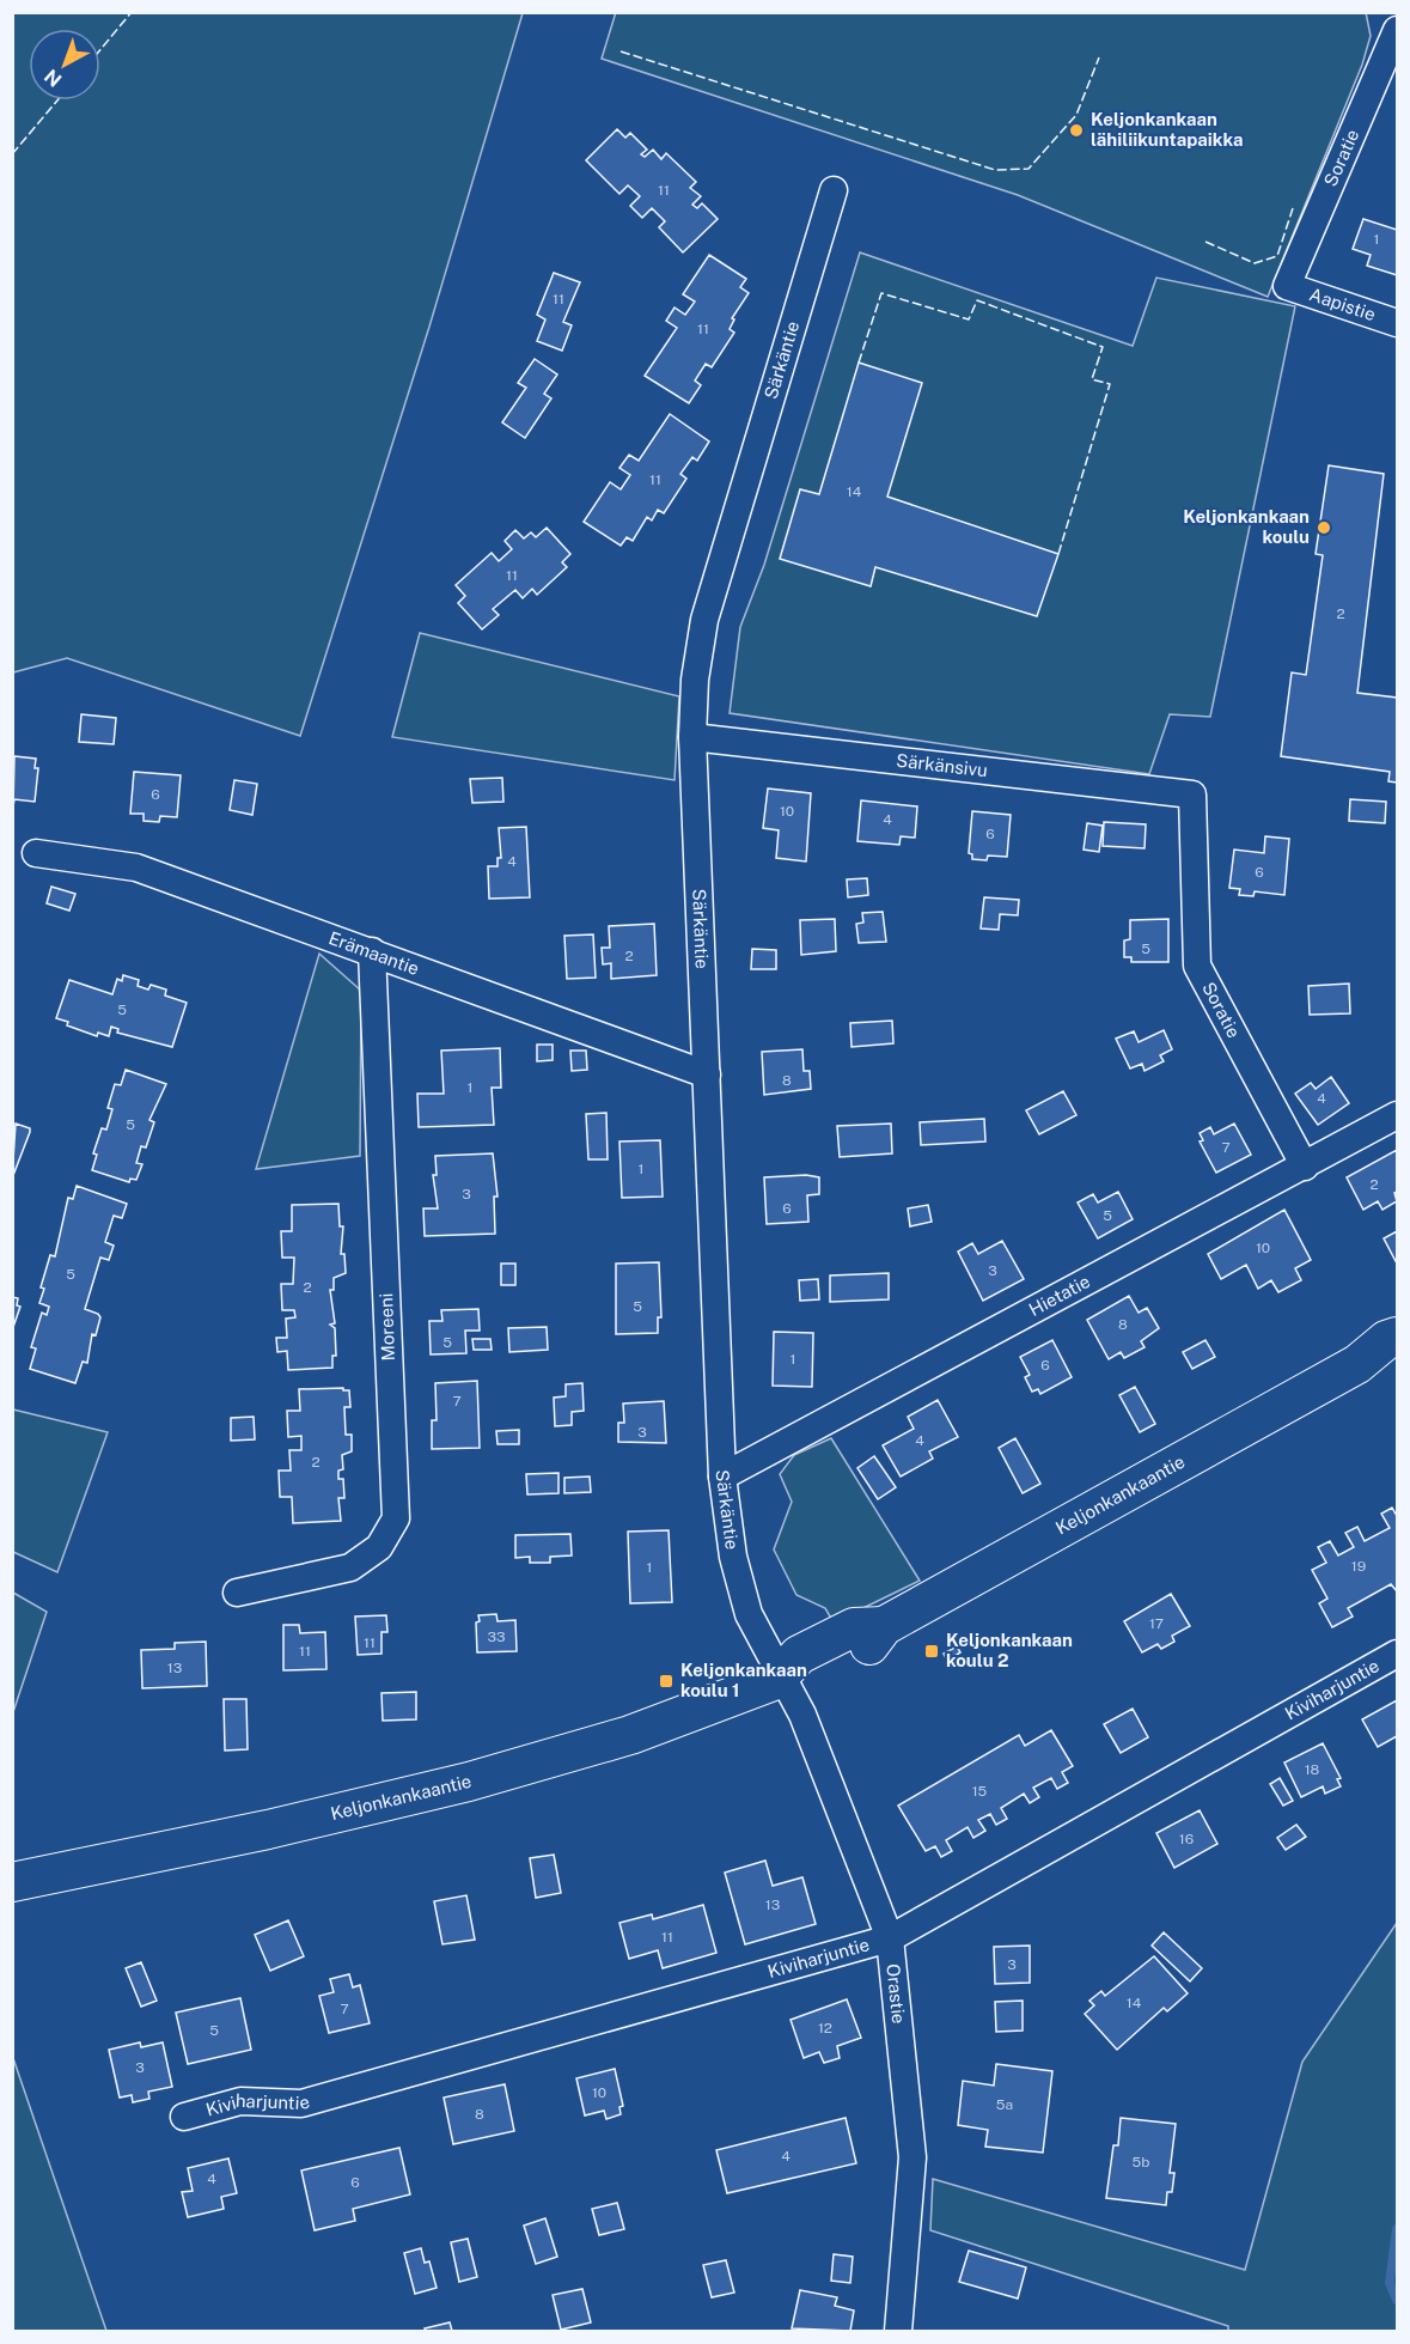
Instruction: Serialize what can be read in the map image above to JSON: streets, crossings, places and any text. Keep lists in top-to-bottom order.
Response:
{
  "streets": {
    "main road": ["Keljonkankaantie"],
    "street": [
      "Soratie",
      "Aapistie",
      "Särkäntie",
      "Särkänsivu",
      "Erämaantie",
      "Hietatie",
      "Moreeni",
      "Kiviharjuntie",
      "Orastie"
    ]
  },
  "crossings": [
    ["Soratie", "Aapistie"],
    ["Soratie", "Särkänsivu"],
    ["Soratie", "Hietatie"],
    ["Särkäntie", "Särkänsivu"],
    ["Särkäntie", "Erämaantie"],
    ["Särkäntie", "Hietatie"],
    ["Särkäntie", "Keljonkankaantie"],
    ["Särkäntie", "Orastie"],
    ["Erämaantie", "Moreeni"],
    ["Keljonkankaantie", "Orastie"],
    ["Kiviharjuntie", "Orastie"]
  ],
  "places": {
    "other": ["Keljonkankaan lähiliikuntapaikka", "Keljonkankaan koulu"],
    "transit": ["Keljonkankaan koulu 2", "Keljonkankaan koulu 1"]
  },
  "house_numbers": [
    "11",
    "1",
    "11",
    "11",
    "11",
    "14",
    "11",
    "2",
    "6",
    "10",
    "4",
    "6",
    "4",
    "6",
    "5",
    "2",
    "5",
    "8",
    "1",
    "4",
    "5",
    "7",
    "1",
    "2",
    "3",
    "6",
    "5",
    "10",
    "3",
    "5",
    "2",
    "5",
    "8",
    "5",
    "1",
    "6",
    "7",
    "3",
    "4",
    "2",
    "19",
    "1",
    "17",
    "33",
    "11",
    "11",
    "13",
    "18",
    "15",
    "16",
    "13",
    "11",
    "3",
    "14",
    "7",
    "12",
    "5",
    "3",
    "10",
    "5a",
    "8",
    "4",
    "5b",
    "4",
    "6"
  ],
  "north": "bottom left"
}
